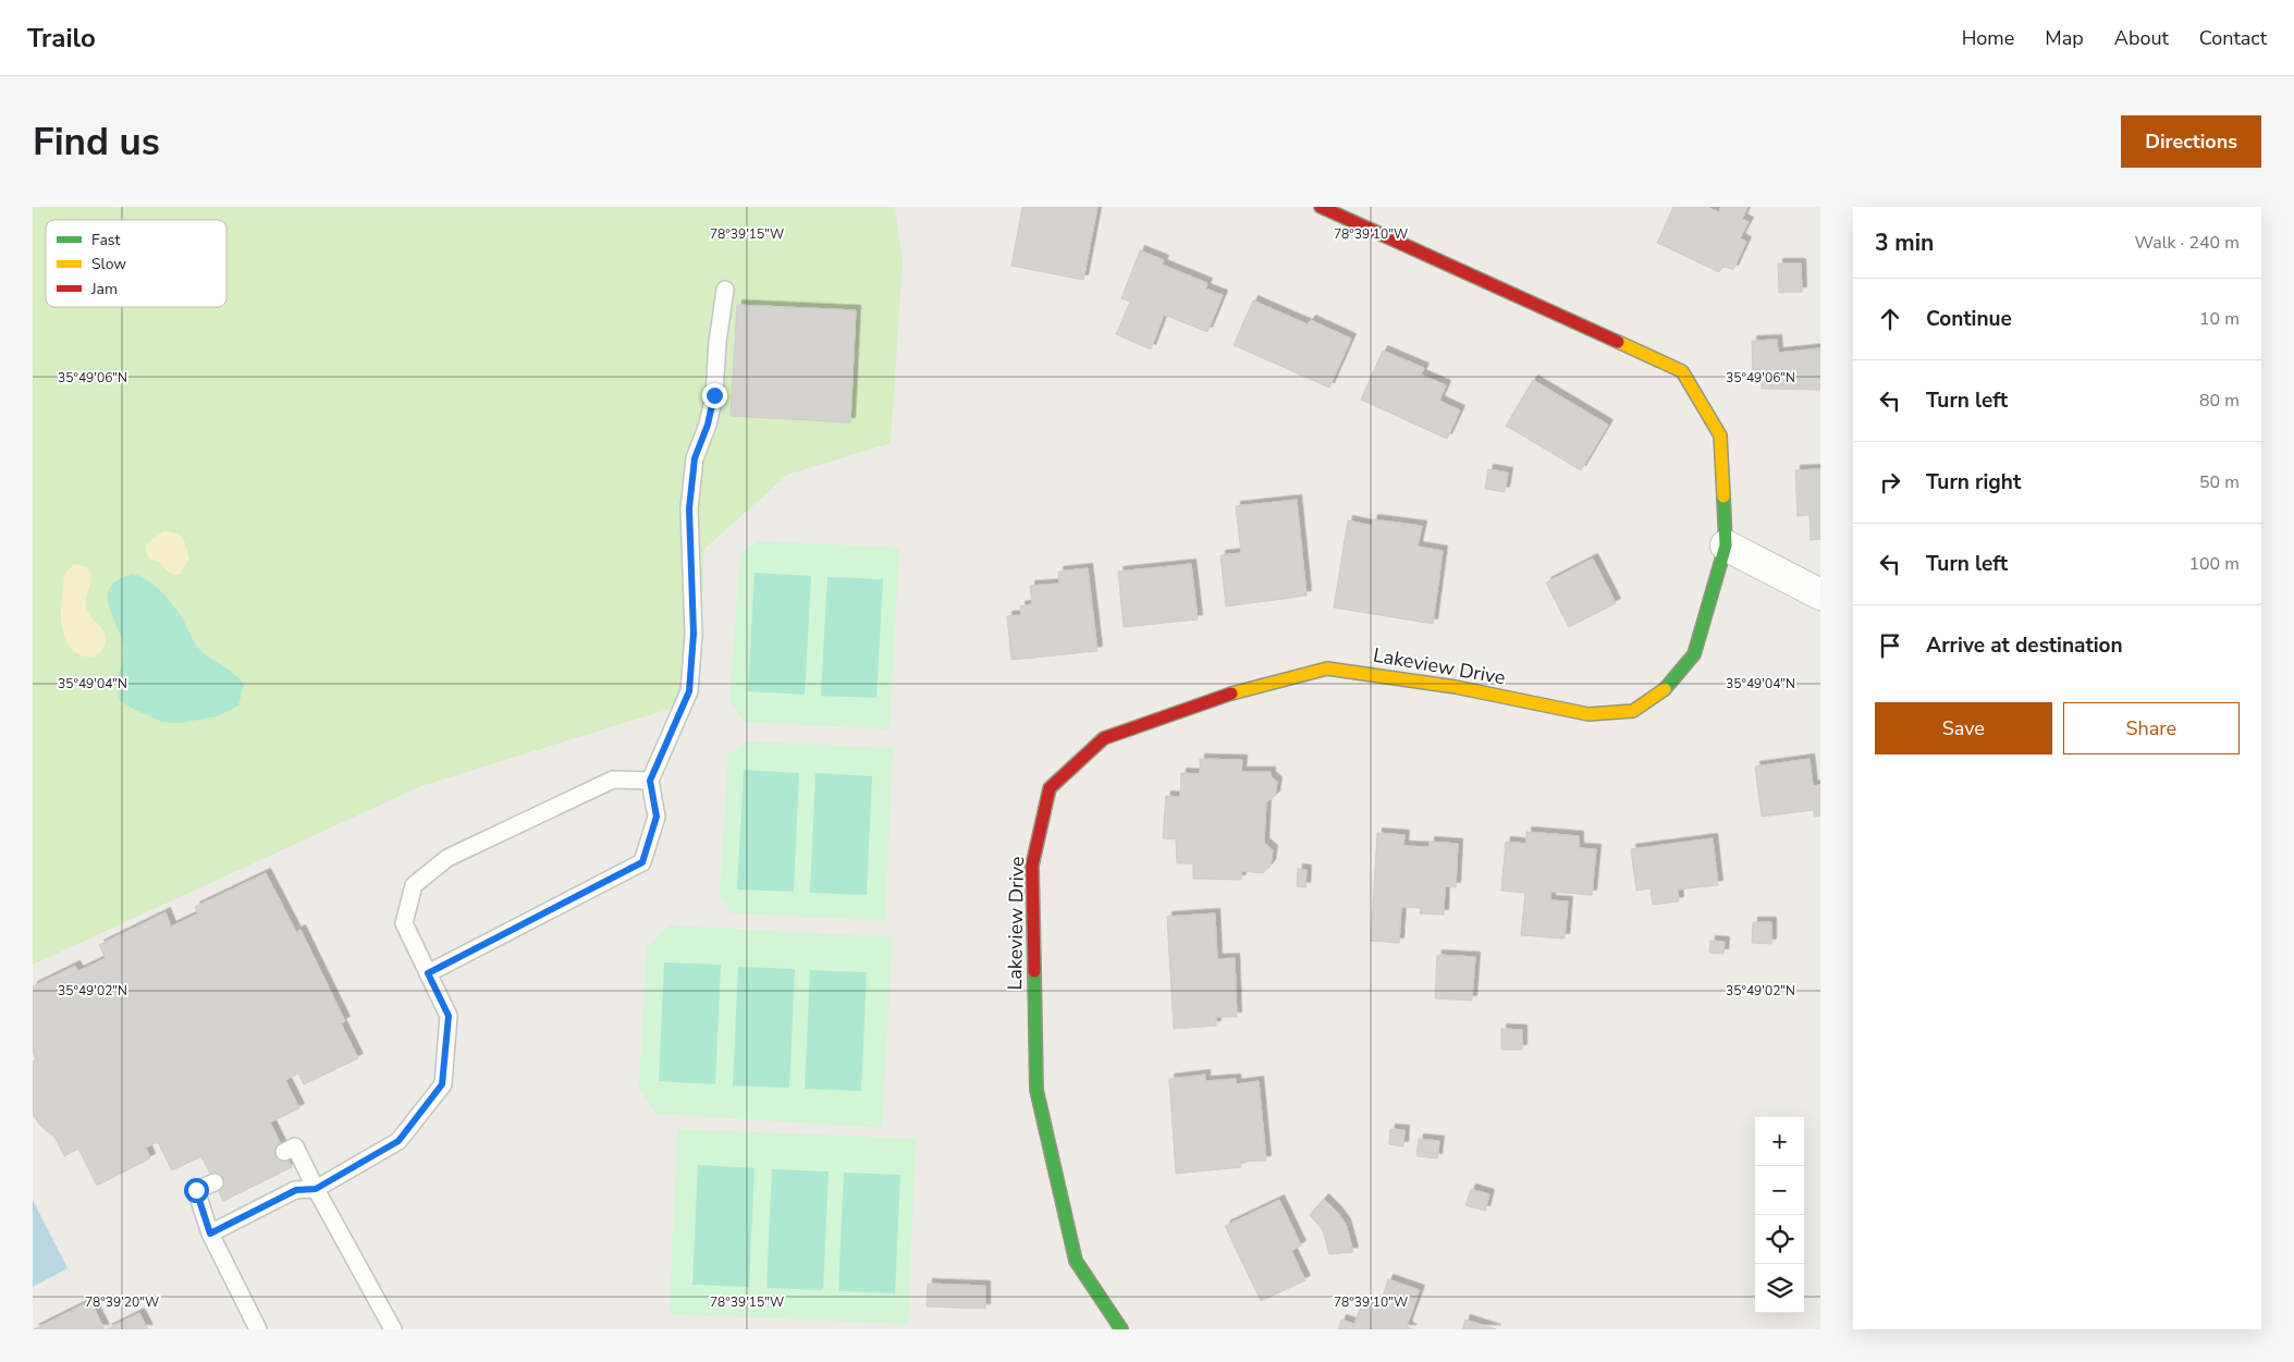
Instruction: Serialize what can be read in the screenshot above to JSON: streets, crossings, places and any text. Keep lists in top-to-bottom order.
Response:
{
  "streets": {
    "street": ["Lakeview Drive"]
  },
  "legend": ["Fast", "Slow", "Jam"],
  "page": {
    "header": "Trailo",
    "nav": [
      "Home",
      "Map",
      "About",
      "Contact"
    ],
    "buttons": [
      "Directions",
      ["Save", "Share"]
    ],
    "title": "Find us",
    "heading": ["3 min", "Walk · 240 m"],
    "list": [
      ["Continue", "10 m"],
      ["Turn left", "80 m"],
      ["Turn right", "50 m"],
      ["Turn left", "100 m"],
      "Arrive at destination"
    ],
    "map_buttons": ["+", "−"]
  },
  "coordinates": [
    "78°39'15\"W",
    "78°39'10\"W",
    "35°49'06\"N",
    "35°49'04\"N",
    "35°49'02\"N",
    "78°39'20\"W"
  ]
}
